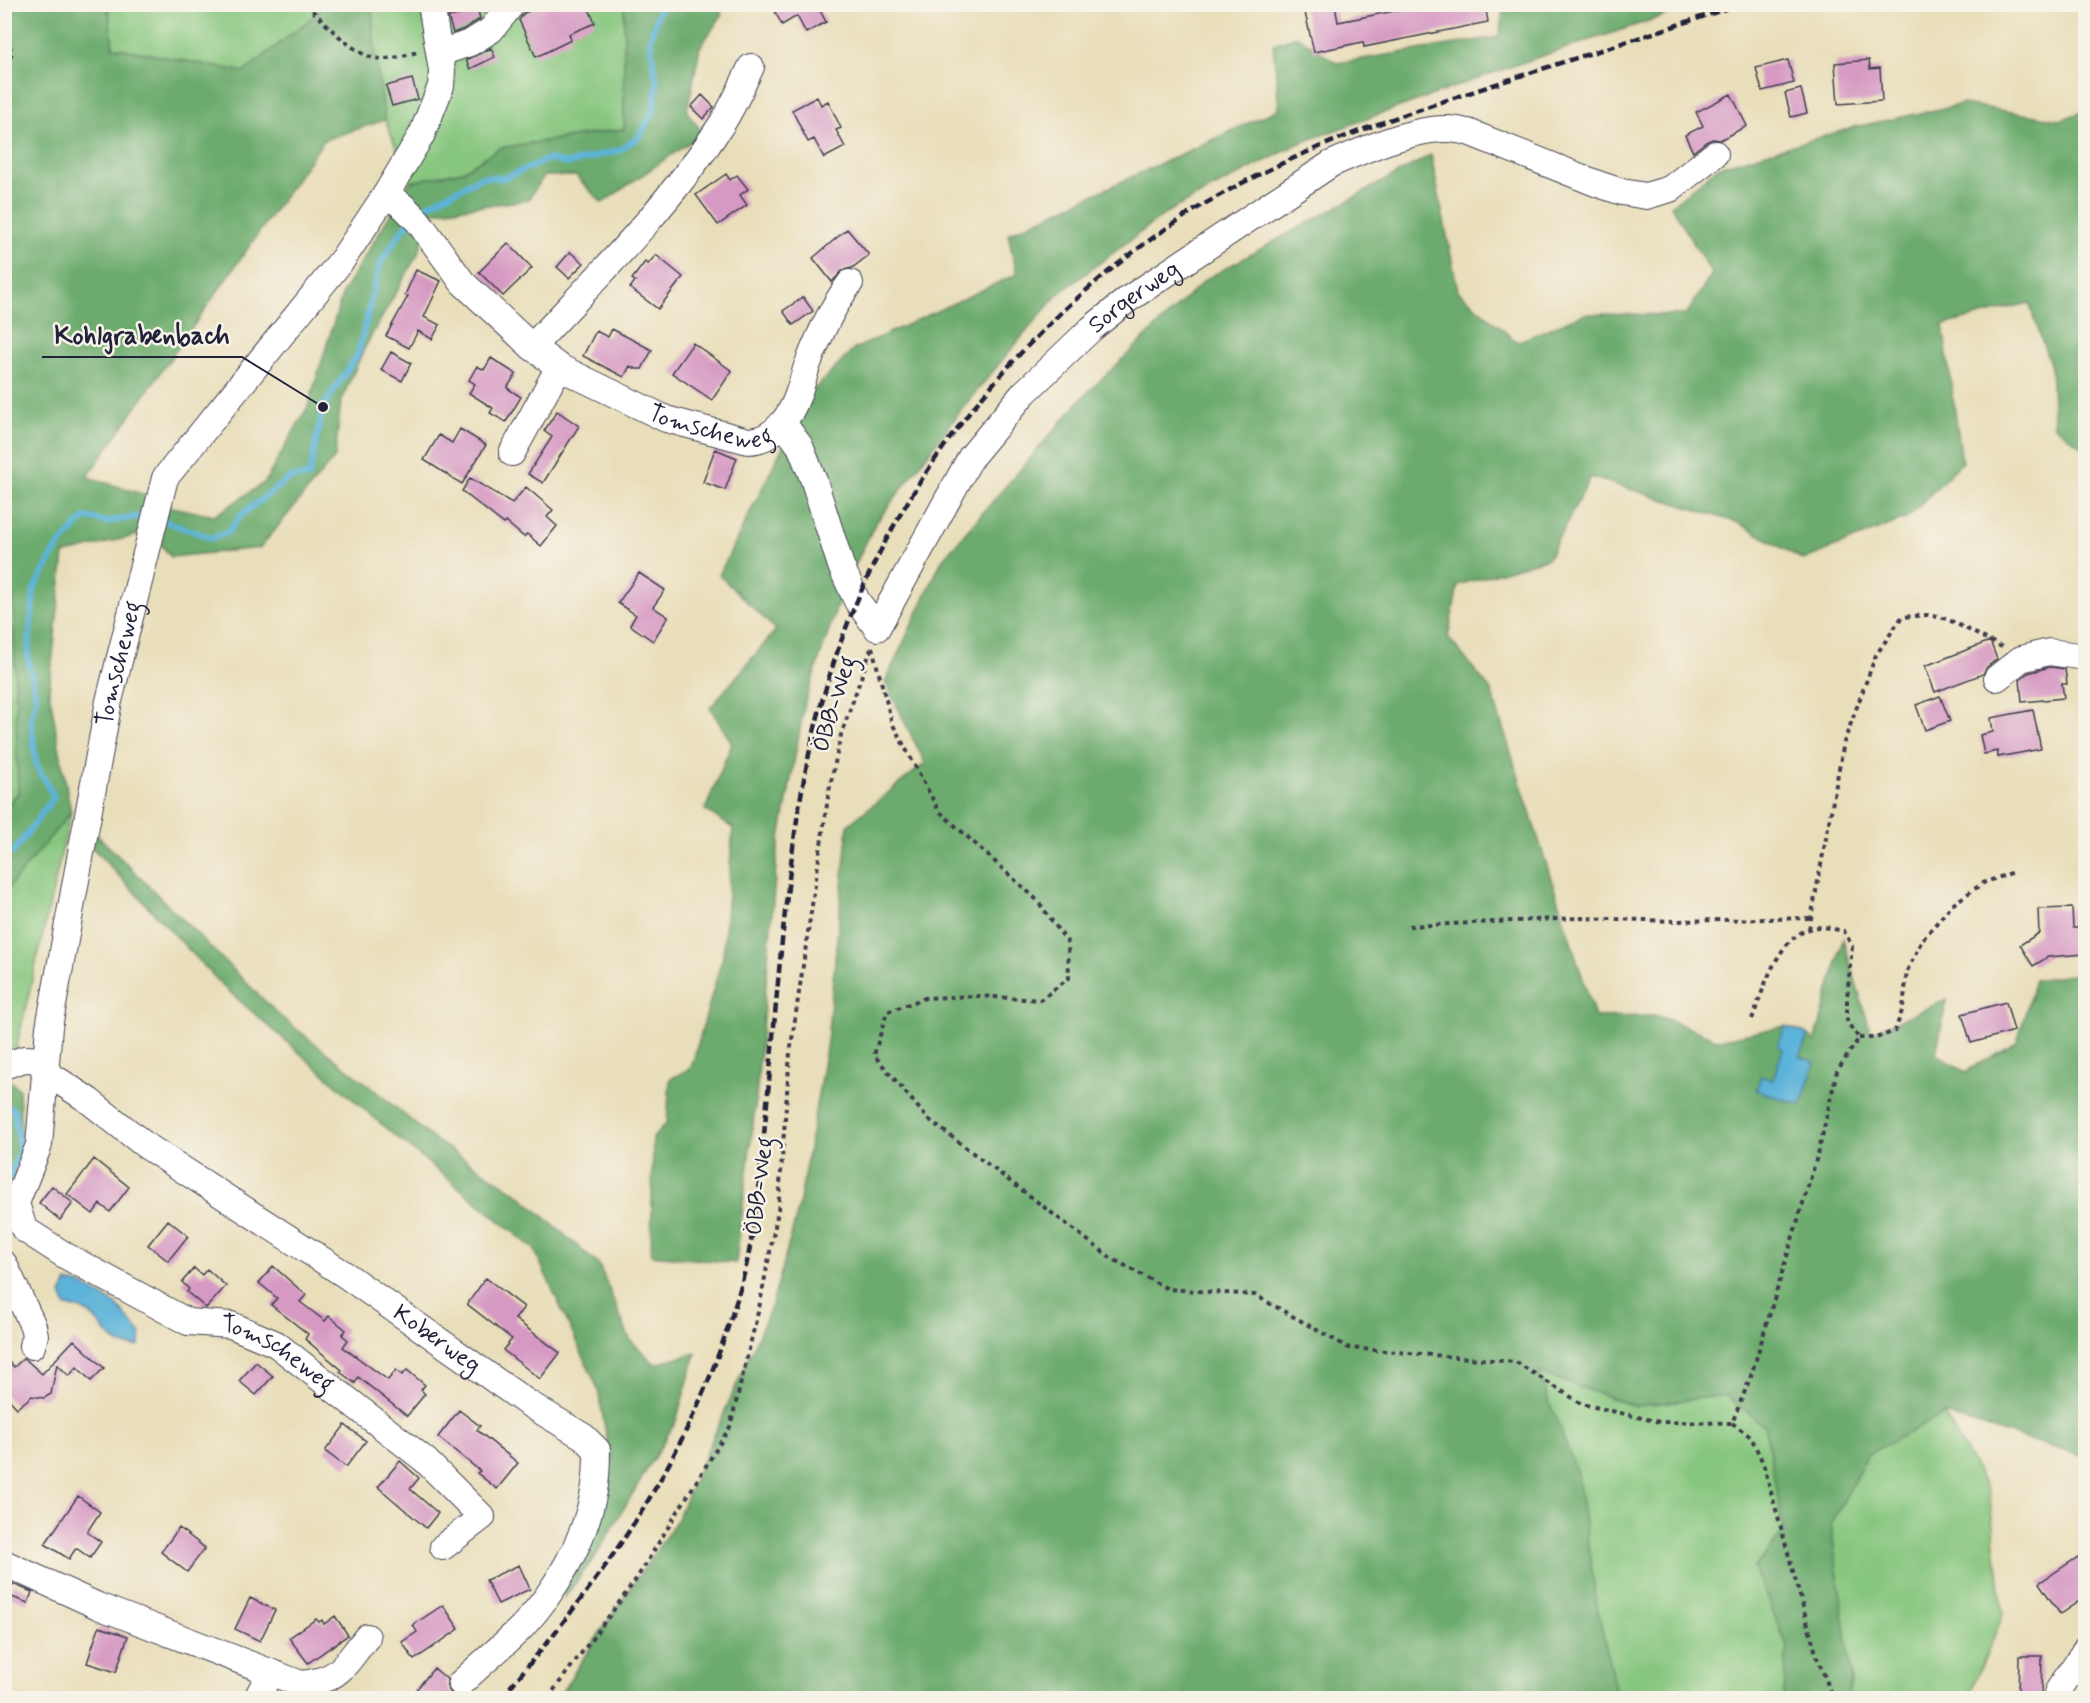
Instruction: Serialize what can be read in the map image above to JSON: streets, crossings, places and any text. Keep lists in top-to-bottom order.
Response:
{
  "streets": {
    "street": ["Sorgerweg", "Tomscheweg", "Koberweg"],
    "path": ["ÖBB-Weg"]
  },
  "crossings": [
    ["Sorgerweg", "ÖBB-Weg"],
    ["Tomscheweg", "Koberweg"]
  ],
  "places": ["Kohlgrabenbach"]
}
